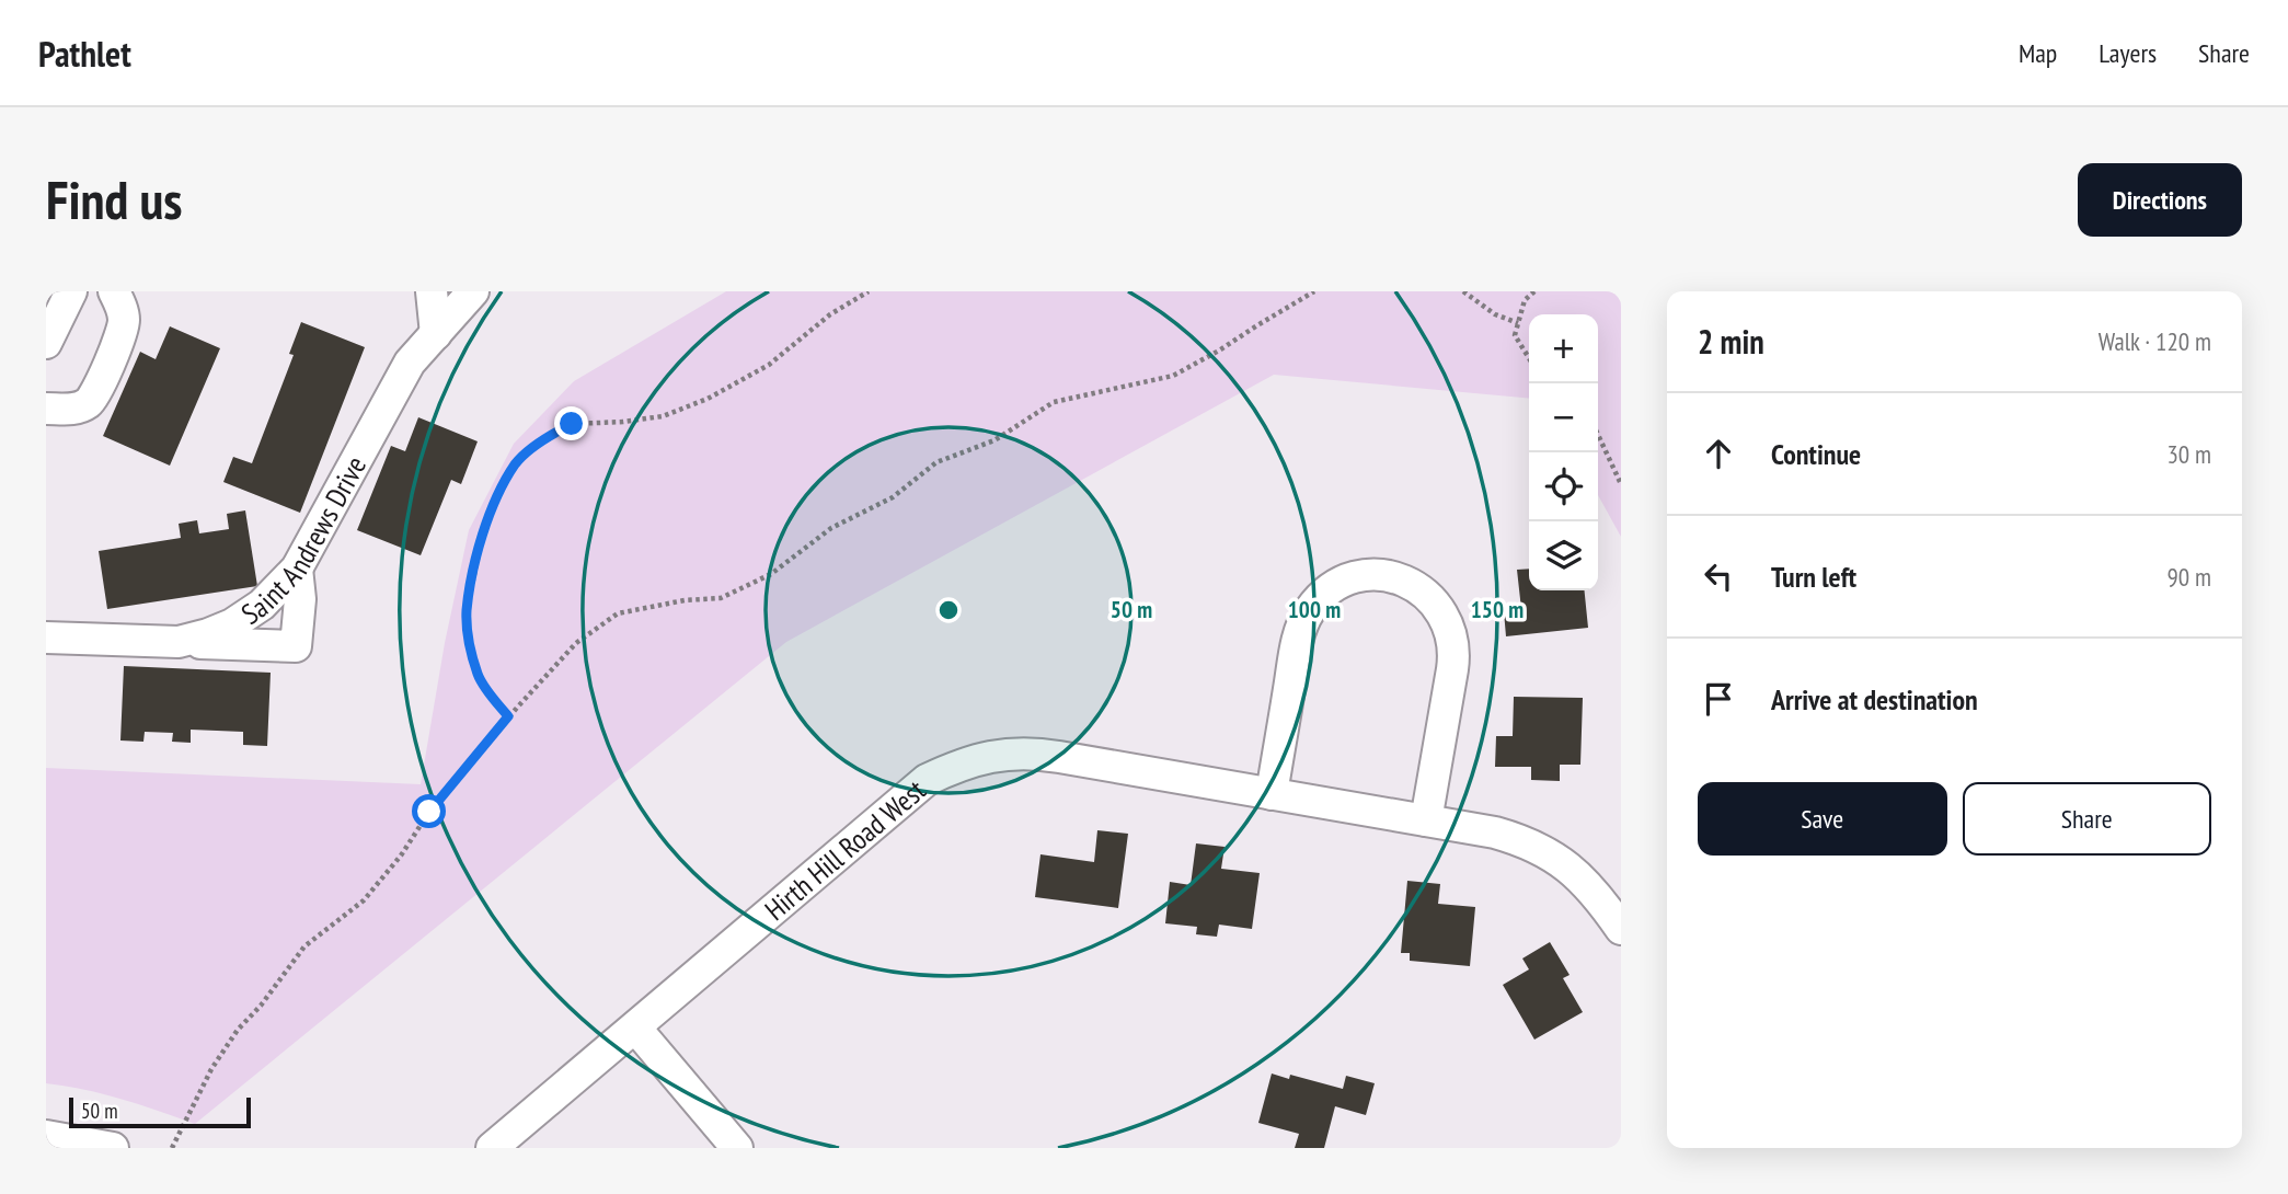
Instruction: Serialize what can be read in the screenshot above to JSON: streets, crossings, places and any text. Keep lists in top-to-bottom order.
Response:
{
  "streets": {
    "street": ["Saint Andrews Drive", "Hirth Hill Road West"]
  },
  "scale_bar": "50 m",
  "page": {
    "header": "Pathlet",
    "nav": ["Map", "Layers", "Share"],
    "buttons": [
      "Directions",
      ["Save", "Share"]
    ],
    "title": "Find us",
    "heading": ["2 min", "Walk · 120 m"],
    "map_buttons": ["+", "−"],
    "list": [
      ["Continue", "30 m"],
      ["Turn left", "90 m"],
      "Arrive at destination"
    ],
    "scale": "50 m"
  },
  "rings": ["50 m", "100 m", "150 m"]
}
